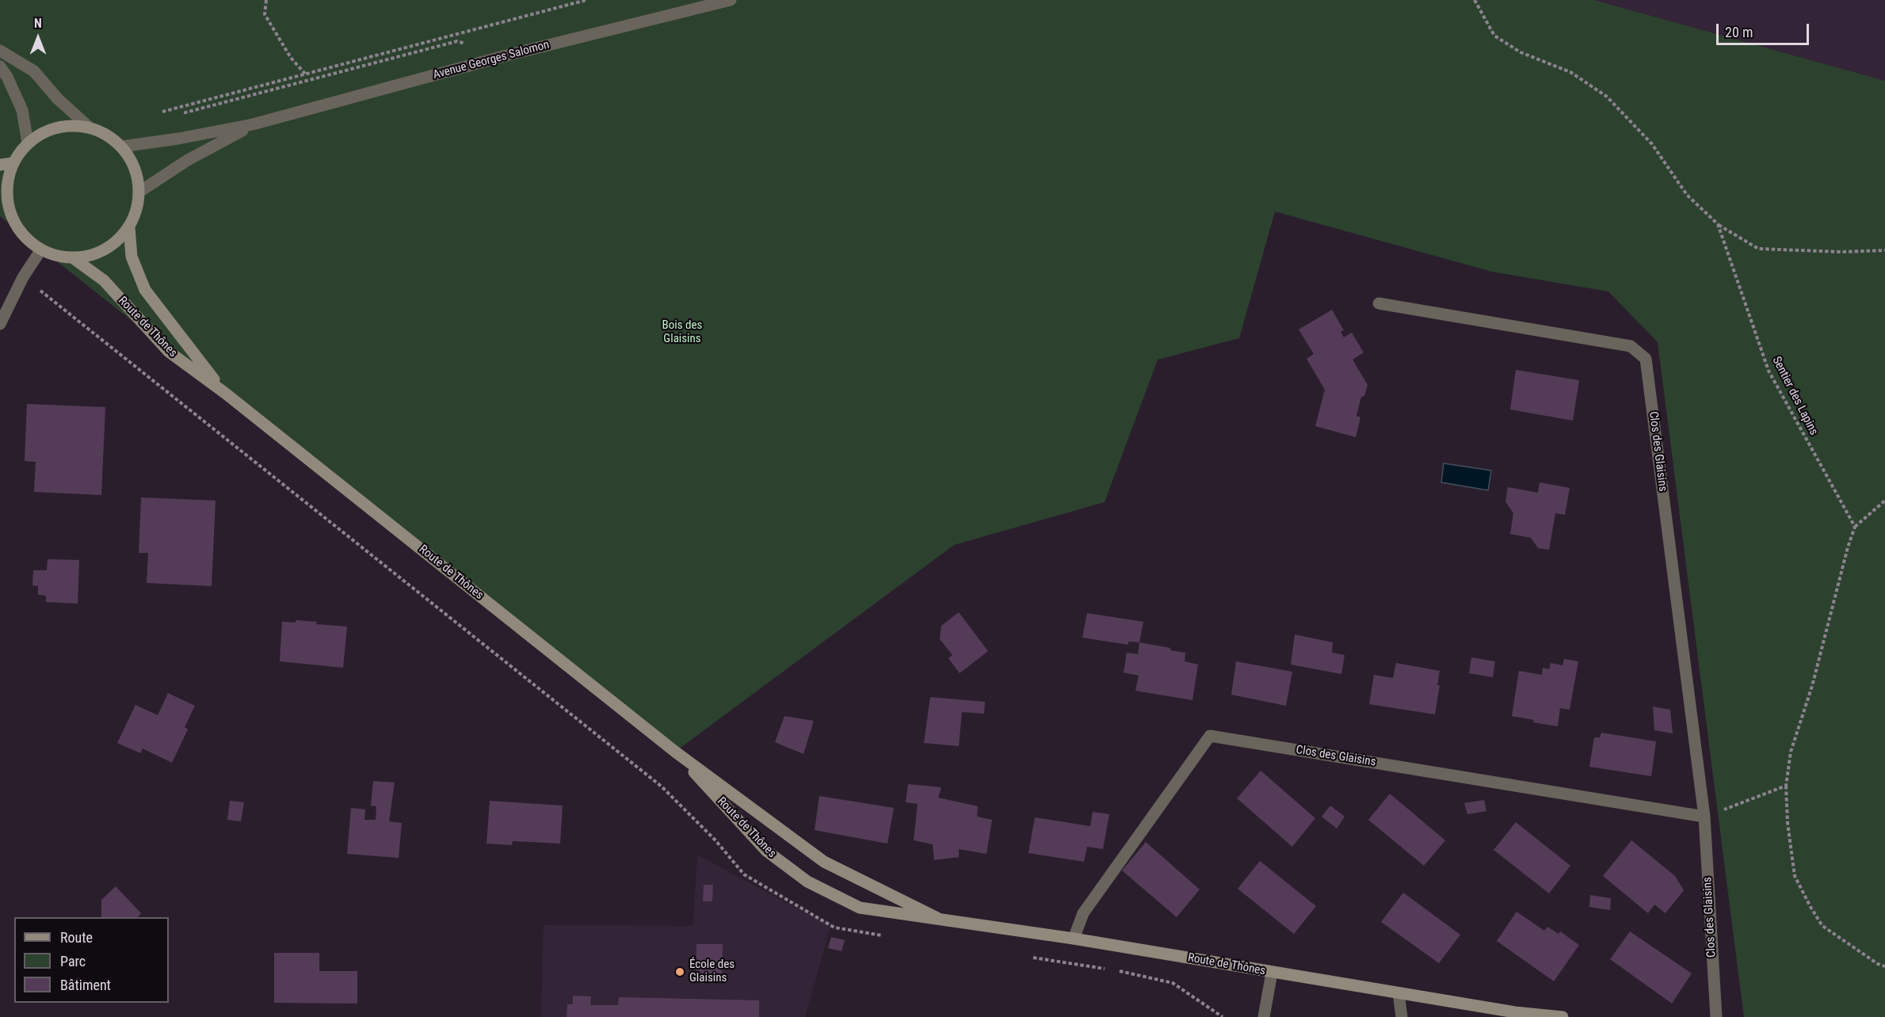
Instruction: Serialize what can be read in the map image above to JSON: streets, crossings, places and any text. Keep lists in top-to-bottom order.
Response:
{
  "streets": {
    "main road": ["Route de Thônes"],
    "street": ["Avenue Georges Salomon", "Clos des Glaisins"],
    "path": ["Sentier des Lapins"]
  },
  "crossings": [
    ["Avenue Georges Salomon", "Route de Thônes"],
    ["Route de Thônes", "Clos des Glaisins"]
  ],
  "parks": ["Bois des Glaisins"],
  "places": ["École des Glaisins"],
  "legend": ["Route", "Parc", "Bâtiment"],
  "scale_bar": "20 m",
  "north": "top"
}
